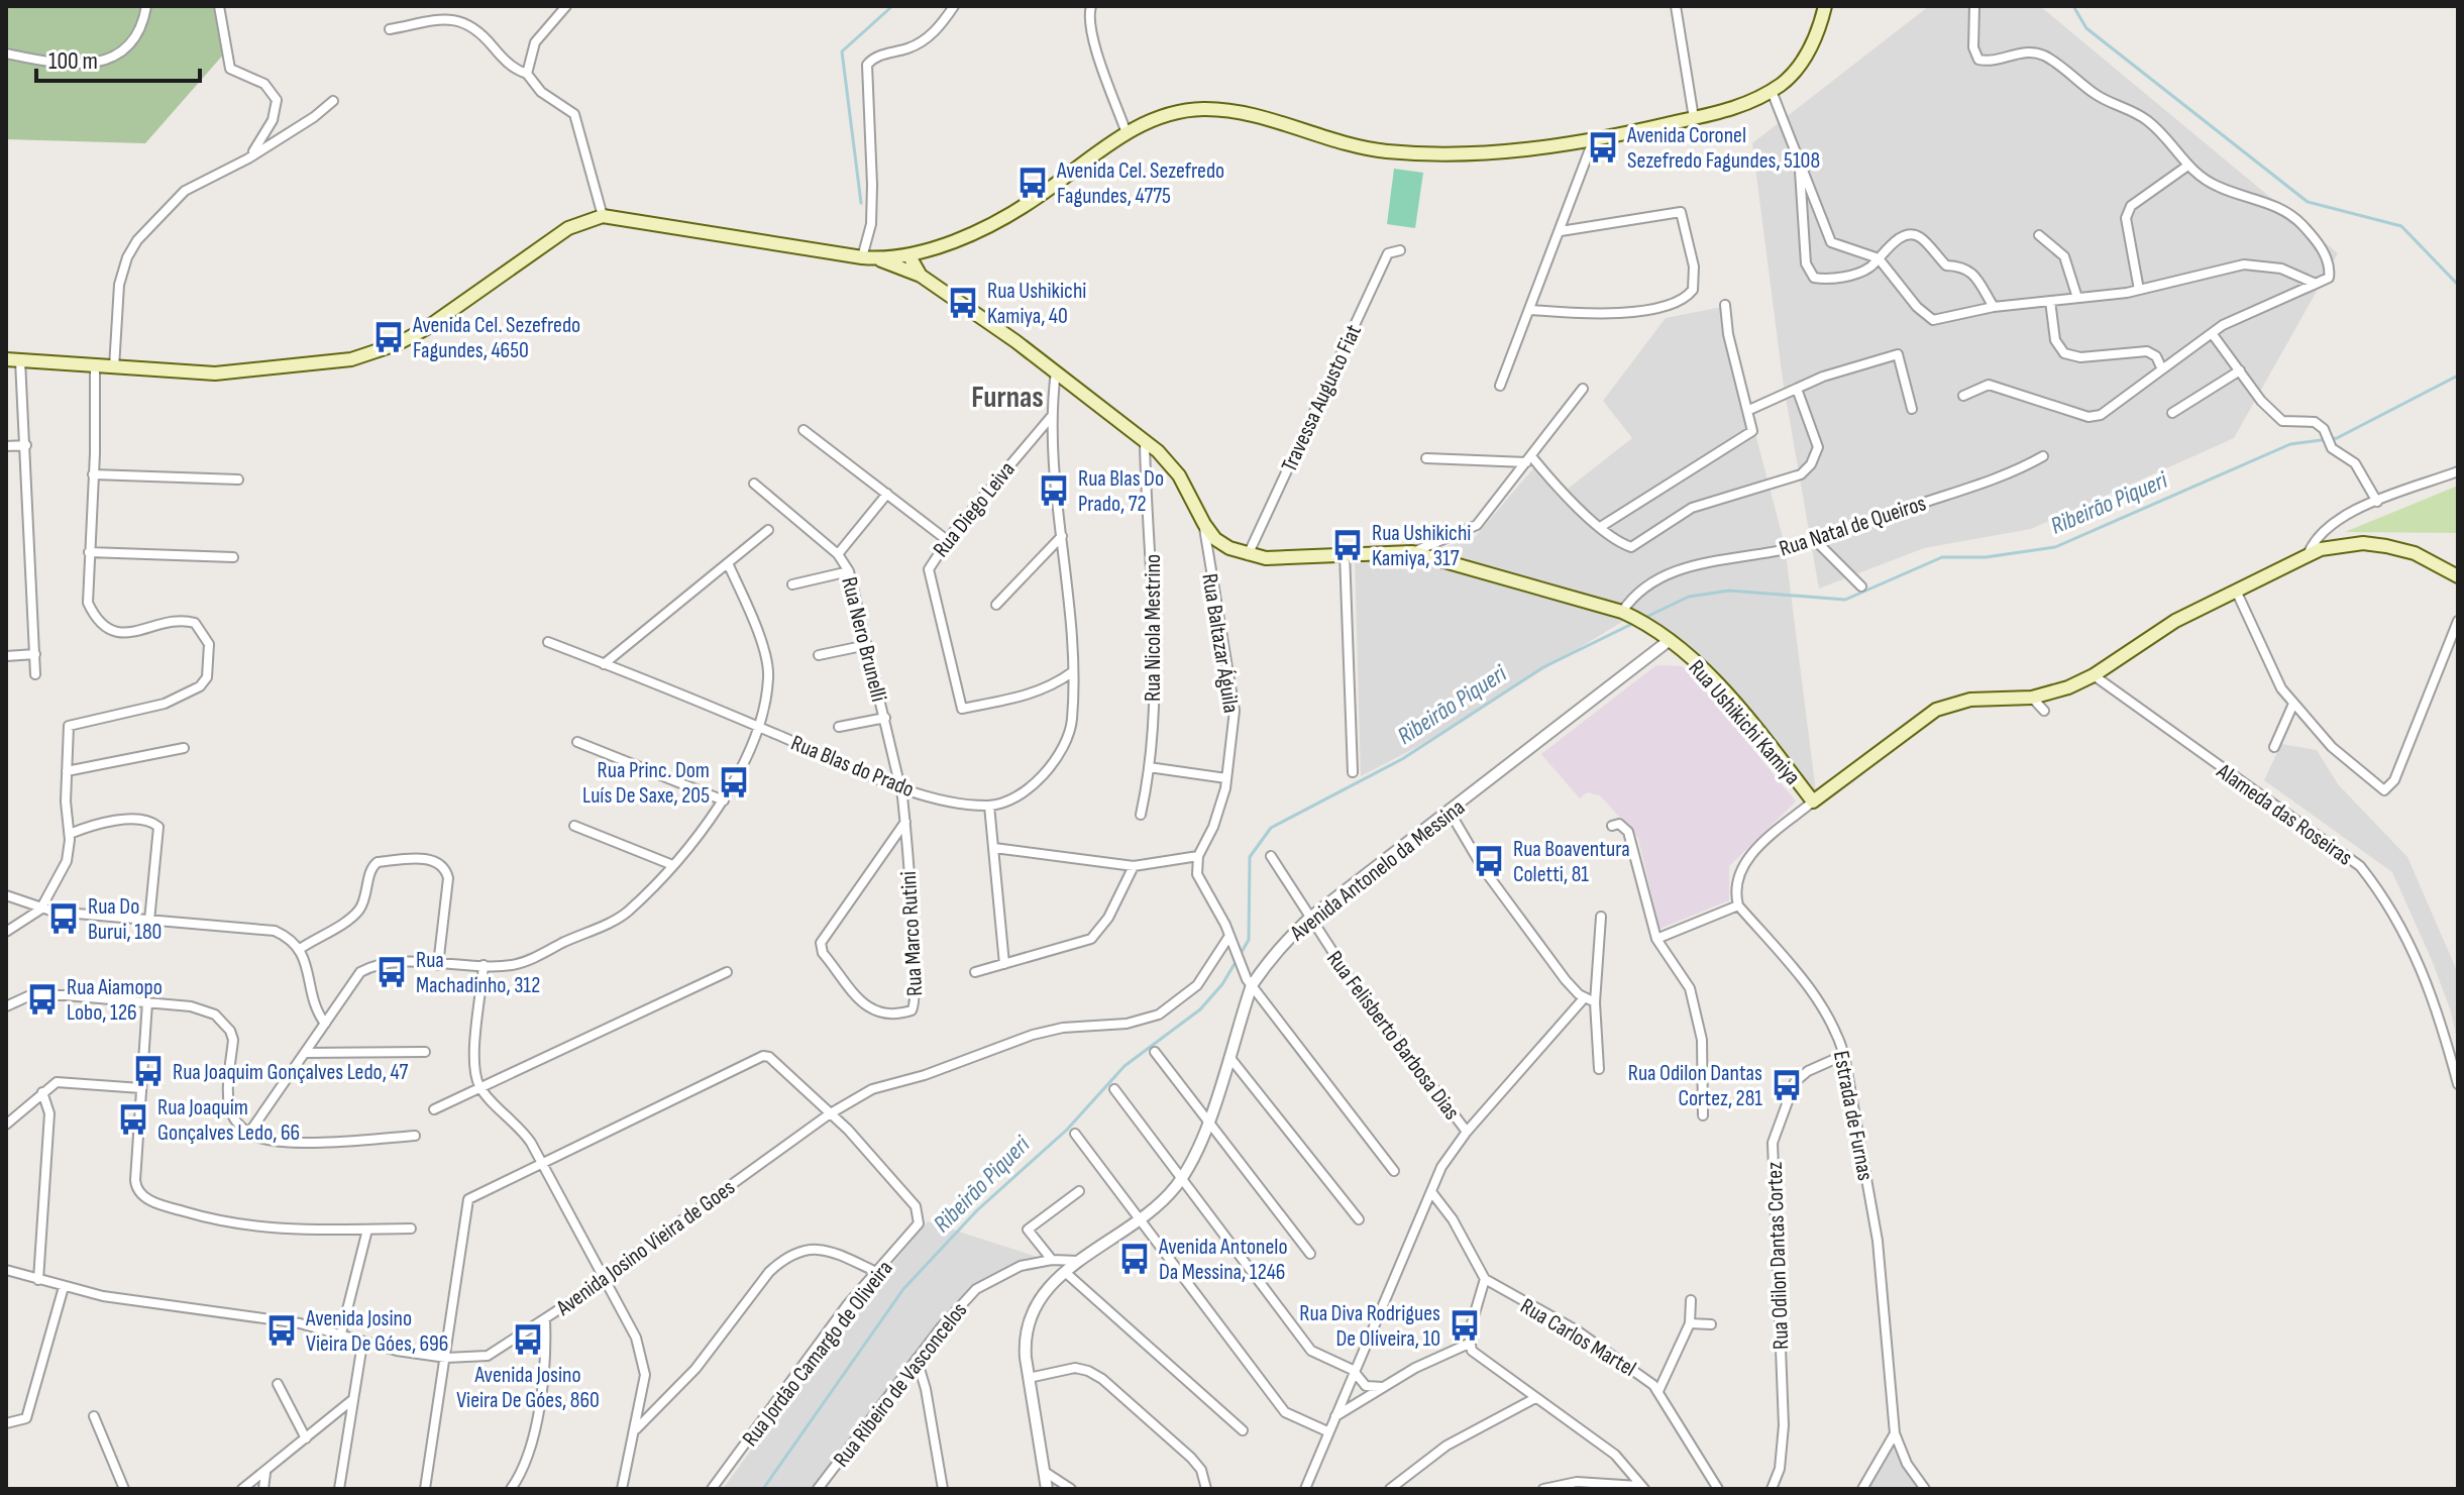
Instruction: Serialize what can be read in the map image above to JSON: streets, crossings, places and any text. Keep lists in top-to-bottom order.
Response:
{
  "streets": {
    "main road": ["Rua Ushikichi Kamiya"],
    "street": [
      "Travessa Augusto Fiat",
      "Rua Diego Leiva",
      "Rua Natal de Queiros",
      "Rua Nicola Mestrino",
      "Rua Nero Brunelli",
      "Rua Baltazar Águila",
      "Rua Blas do Prado",
      "Alameda das Roseiras",
      "Avenida Antonelo da Messina",
      "Rua Marco Rutini",
      "Rua Felisberto Barbosa Dias",
      "Estrada de Furnas",
      "Avenida Josino Vieira de Goes",
      "Rua Odilon Dantas Cortez",
      "Rua Carlos Martel",
      "Rua Jordão Camargo de Oliveira",
      "Rua Ribeiro de Vasconcelos"
    ]
  },
  "crossings": [
    ["Travessa Augusto Fiat", "Rua Ushikichi Kamiya"],
    ["Rua Natal de Queiros", "Rua Ushikichi Kamiya"],
    ["Rua Nicola Mestrino", "Rua Ushikichi Kamiya"],
    ["Rua Nero Brunelli", "Rua Blas do Prado"],
    ["Rua Nero Brunelli", "Rua Marco Rutini"],
    ["Rua Baltazar Águila", "Rua Ushikichi Kamiya"],
    ["Rua Ushikichi Kamiya", "Alameda das Roseiras"],
    ["Rua Ushikichi Kamiya", "Avenida Antonelo da Messina"],
    ["Rua Blas do Prado", "Rua Marco Rutini"],
    ["Avenida Antonelo da Messina", "Rua Felisberto Barbosa Dias"],
    ["Avenida Antonelo da Messina", "Rua Ribeiro de Vasconcelos"],
    ["Estrada de Furnas", "Rua Odilon Dantas Cortez"],
    ["Avenida Josino Vieira de Goes", "Rua Jordão Camargo de Oliveira"]
  ],
  "districts": ["Furnas"],
  "water": ["Ribeirão Piqueri"],
  "places": {
    "bus stop": [
      "Avenida Coronel Sezefredo Fagundes, 5108",
      "Avenida Cel. Sezefredo Fagundes, 4775",
      "Rua Ushikichi Kamiya, 40",
      "Avenida Cel. Sezefredo Fagundes, 4650",
      "Rua Blas Do Prado, 72",
      "Rua Ushikichi Kamiya, 317",
      "Rua Princ. Dom Luís De Saxe, 205",
      "Rua Boaventura Coletti, 81",
      "Rua Do Burui, 180",
      "Rua Machadinho, 312",
      "Rua Aiamopo Lobo, 126",
      "Rua Joaquim Gonçalves Ledo, 47",
      "Rua Odilon Dantas Cortez, 281",
      "Rua Joaquim Gonçalves Ledo, 66",
      "Avenida Antonelo Da Messina, 1246",
      "Rua Diva Rodrigues De Oliveira, 10",
      "Avenida Josino Vieira De Góes, 696",
      "Avenida Josino Vieira De Góes, 860"
    ]
  },
  "scale_bar": "100 m"
}
